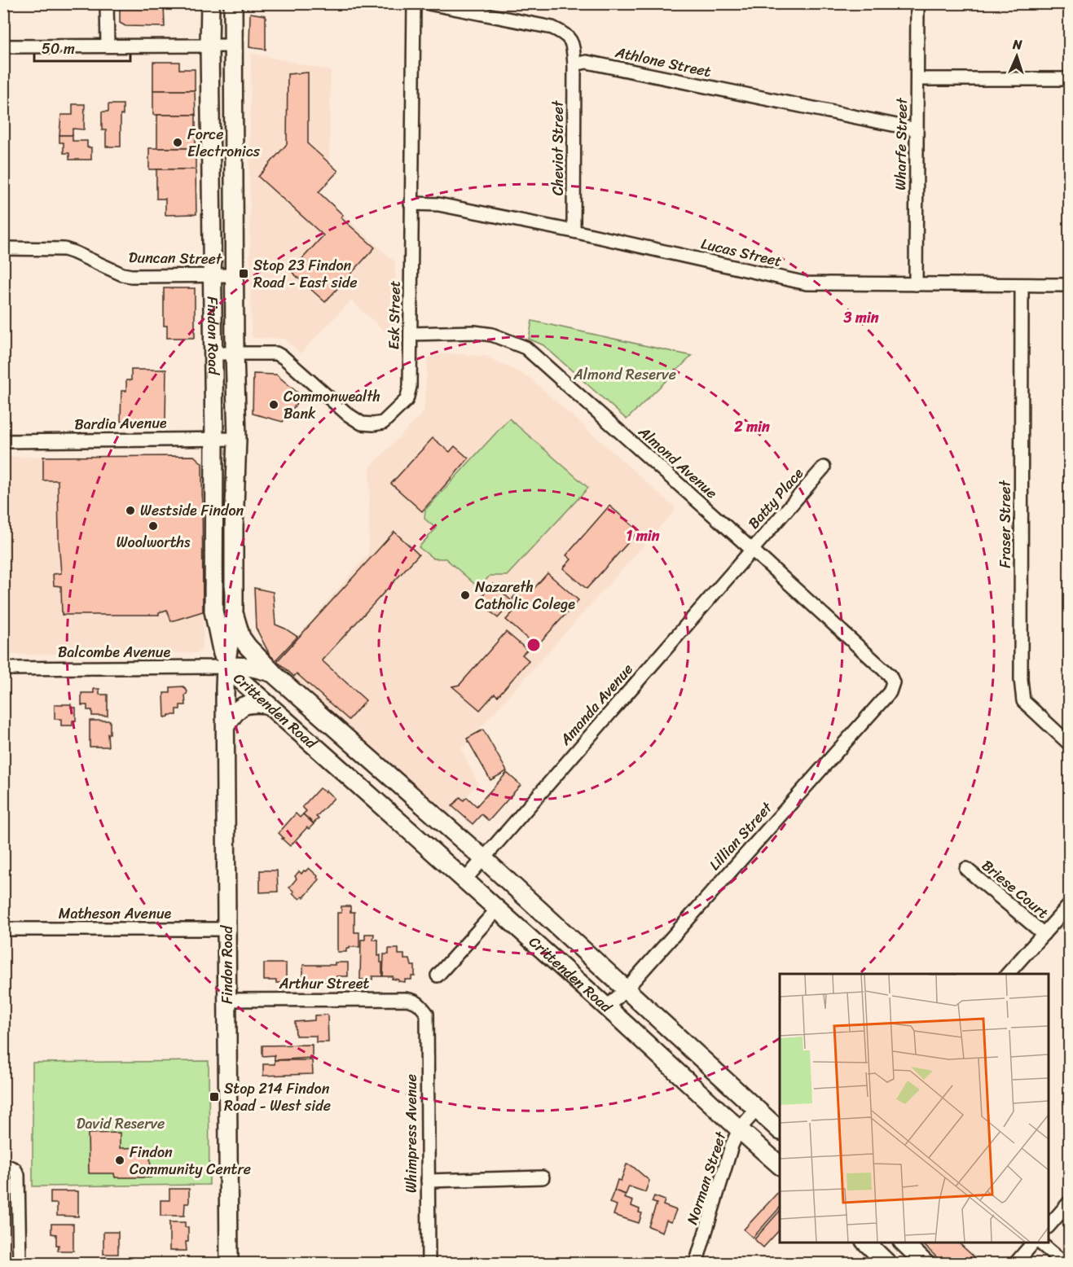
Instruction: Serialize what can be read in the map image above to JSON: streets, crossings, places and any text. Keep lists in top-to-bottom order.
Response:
{
  "streets": {
    "main road": ["Findon Road", "Crittenden Road"],
    "street": [
      "Athlone Street",
      "Wharfe Street",
      "Cheviot Street",
      "Lucas Street",
      "Duncan Street",
      "Esk Street",
      "Bardia Avenue",
      "Almond Avenue",
      "Batty Place",
      "Fraser Street",
      "Balcombe Avenue",
      "Amanda Avenue",
      "Lillian Street",
      "Briese Court",
      "Matheson Avenue",
      "Arthur Street",
      "Whimpress Avenue",
      "Norman Street"
    ]
  },
  "crossings": [
    ["Athlone Street", "Wharfe Street"],
    ["Athlone Street", "Cheviot Street"],
    ["Wharfe Street", "Lucas Street"],
    ["Cheviot Street", "Lucas Street"],
    ["Lucas Street", "Esk Street"],
    ["Lucas Street", "Fraser Street"],
    ["Duncan Street", "Findon Road"],
    ["Esk Street", "Findon Road"],
    ["Esk Street", "Almond Avenue"],
    ["Findon Road", "Bardia Avenue"],
    ["Findon Road", "Balcombe Avenue"],
    ["Findon Road", "Crittenden Road"],
    ["Findon Road", "Matheson Avenue"],
    ["Findon Road", "Arthur Street"],
    ["Almond Avenue", "Batty Place"],
    ["Almond Avenue", "Amanda Avenue"],
    ["Almond Avenue", "Lillian Street"],
    ["Batty Place", "Amanda Avenue"],
    ["Balcombe Avenue", "Crittenden Road"],
    ["Amanda Avenue", "Crittenden Road"],
    ["Crittenden Road", "Lillian Street"],
    ["Crittenden Road", "Norman Street"],
    ["Arthur Street", "Whimpress Avenue"]
  ],
  "parks": ["Almond Reserve", "David Reserve"],
  "places": {
    "other": [
      "Force Electronics",
      "Commonwealth Bank",
      "Westside Findon",
      "Woolworths",
      "Nazareth Catholic Colege",
      "Findon Community Centre"
    ],
    "transit": ["Stop 23 Findon Road - East side", "Stop 214 Findon Road - West side"]
  },
  "scale_bar": "50 m",
  "north": "top",
  "rings": ["3 min", "2 min", "1 min"]
}
